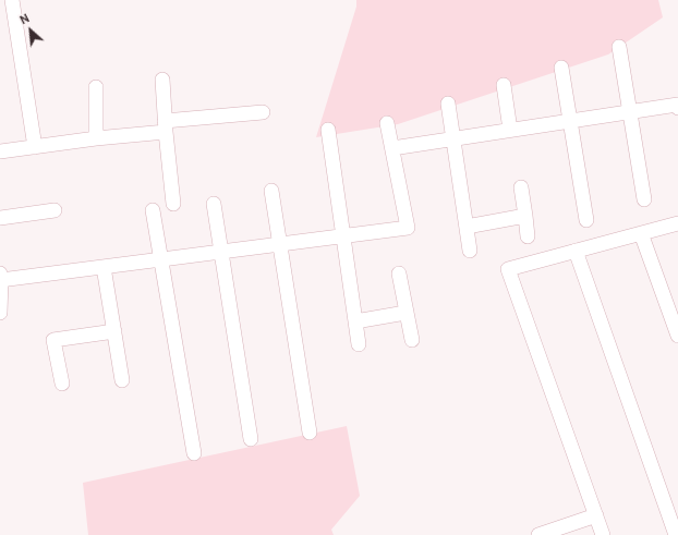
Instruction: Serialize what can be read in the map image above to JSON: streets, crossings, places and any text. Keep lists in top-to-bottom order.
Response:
{
  "north": "top left"
}
